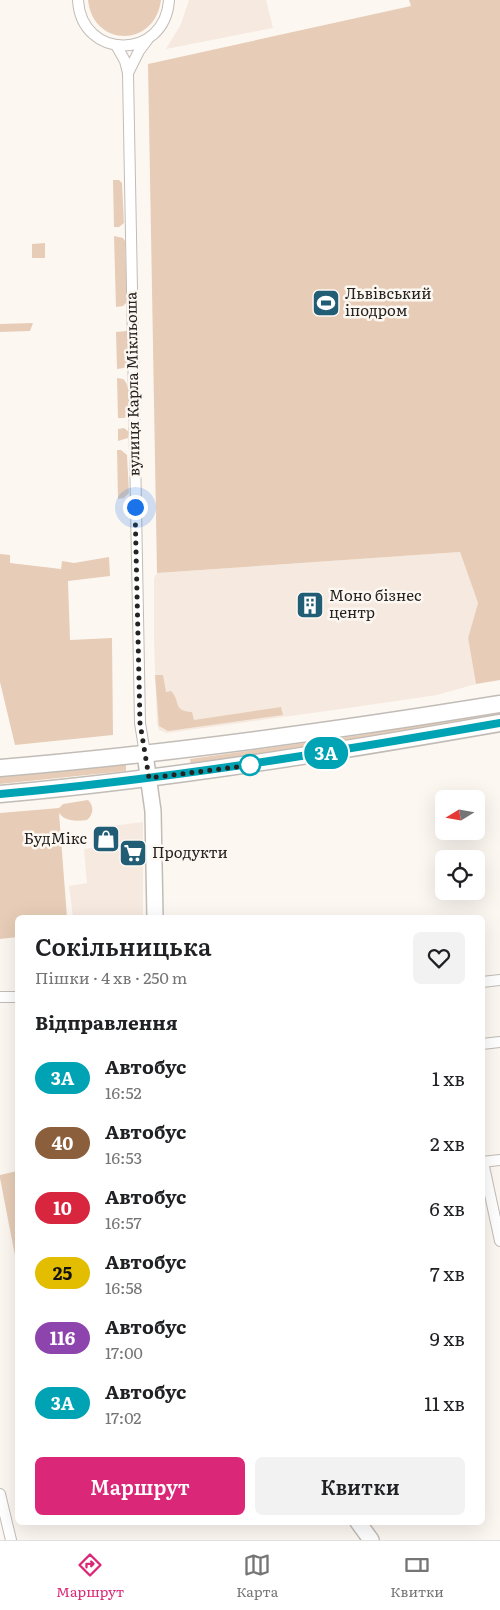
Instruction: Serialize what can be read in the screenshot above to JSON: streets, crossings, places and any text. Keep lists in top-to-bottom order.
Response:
{
  "streets": {
    "street": ["вулиця Карла Мікльоша"]
  },
  "places": {
    "sports": ["Львівський іподром"],
    "building": ["Моно бізнес центр"],
    "shop": ["БудМікс"],
    "supermarket": ["Продукти"]
  },
  "lines": ["bus line 3А"],
  "north": "left",
  "page": {
    "on_map": "3А",
    "heading": [
      ["Сокільницька", "Пішки · 4 хв · 250 m"],
      "Відправлення"
    ],
    "list": [
      {
        "mark": "3А",
        "name": "Автобус",
        "note": "16:52",
        "value": "1 хв"
      },
      {
        "mark": "40",
        "name": "Автобус",
        "note": "16:53",
        "value": "2 хв"
      },
      {
        "mark": "10",
        "name": "Автобус",
        "note": "16:57",
        "value": "6 хв"
      },
      {
        "mark": "25",
        "name": "Автобус",
        "note": "16:58",
        "value": "7 хв"
      },
      {
        "mark": "116",
        "name": "Автобус",
        "note": "17:00",
        "value": "9 хв"
      },
      {
        "mark": "3А",
        "name": "Автобус",
        "note": "17:02",
        "value": "11 хв"
      }
    ],
    "buttons": ["Маршрут", "Квитки"],
    "tabs": ["Маршрут", "Карта", "Квитки"]
  }
}
